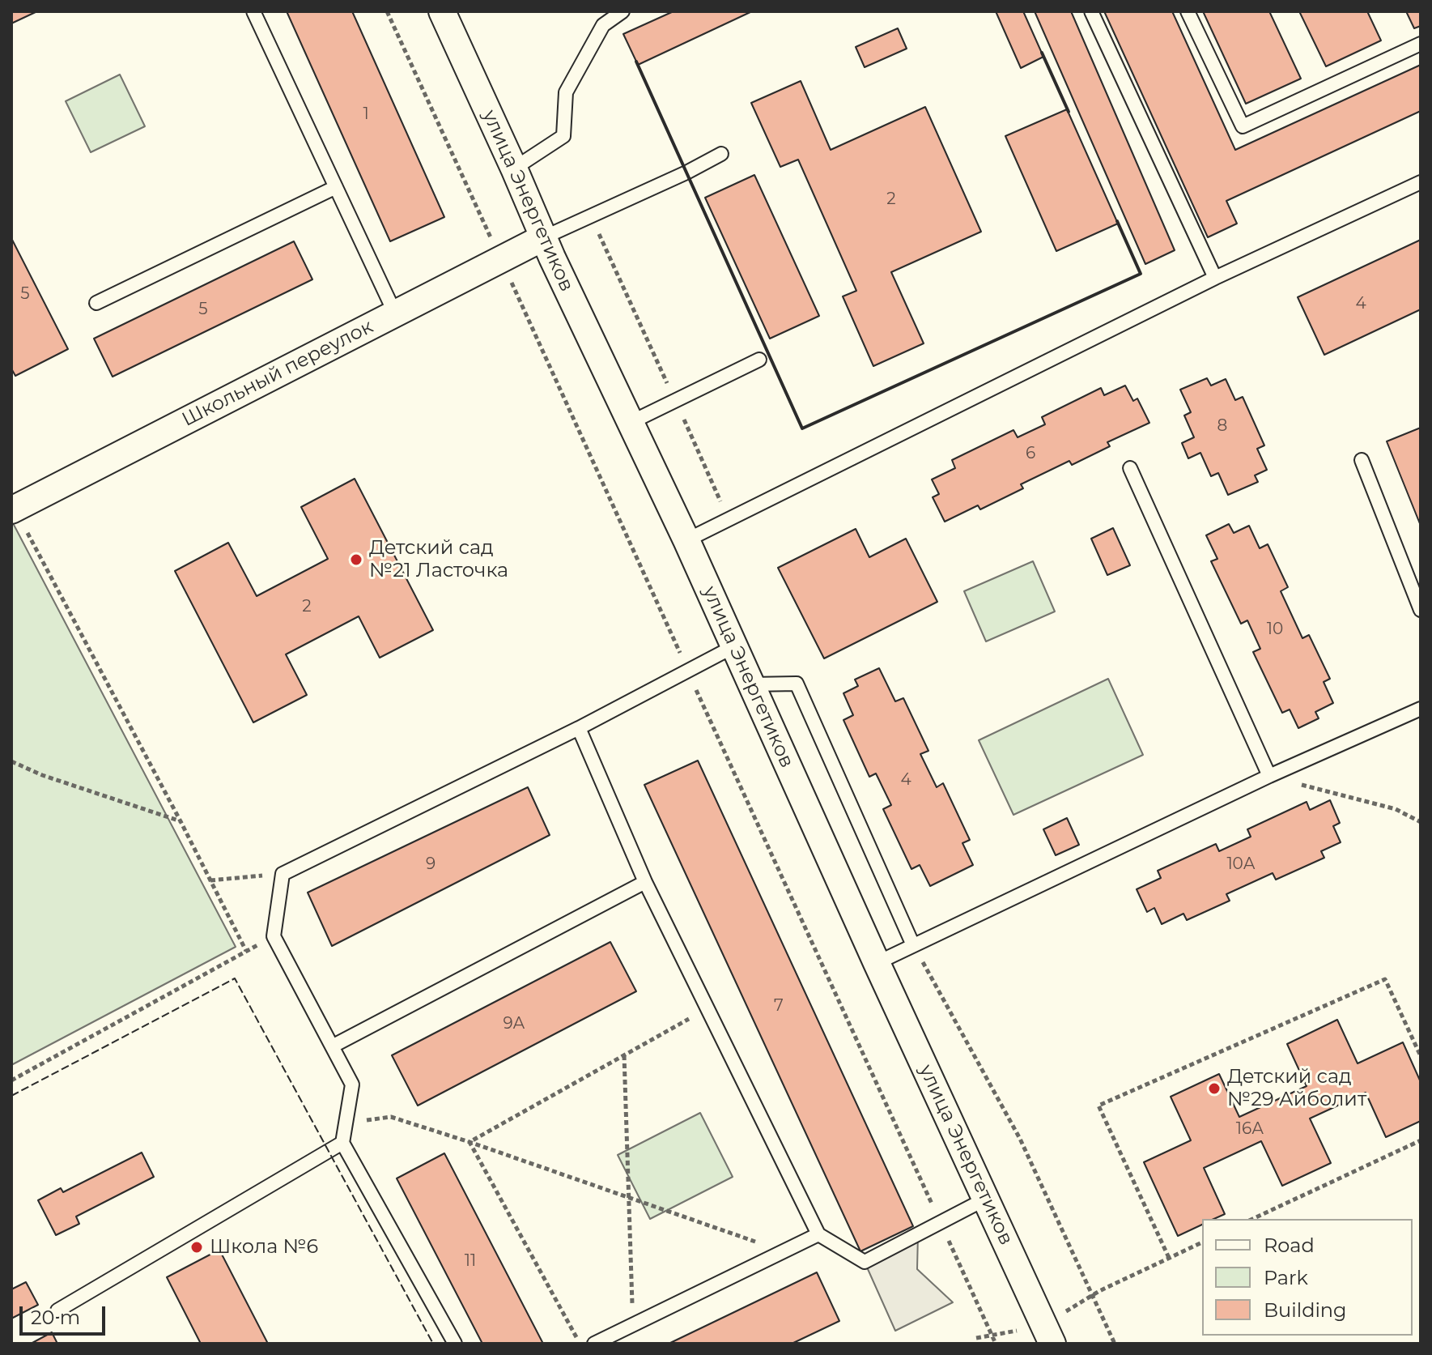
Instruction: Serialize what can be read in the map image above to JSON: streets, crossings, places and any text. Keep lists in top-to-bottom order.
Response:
{
  "streets": {
    "street": ["улица Энергетиков", "Школьный переулок"]
  },
  "crossings": [
    ["улица Энергетиков", "Школьный переулок"]
  ],
  "places": ["Детский сад №21 Ласточка", "Детский сад №29 Айболит", "Школа №6"],
  "house_numbers": [
    "1",
    "2",
    "5",
    "4",
    "5",
    "8",
    "6",
    "2",
    "10",
    "4",
    "9",
    "10А",
    "7",
    "9А",
    "16А",
    "11"
  ],
  "legend": ["Road", "Park", "Building"],
  "scale_bar": "20 m"
}
